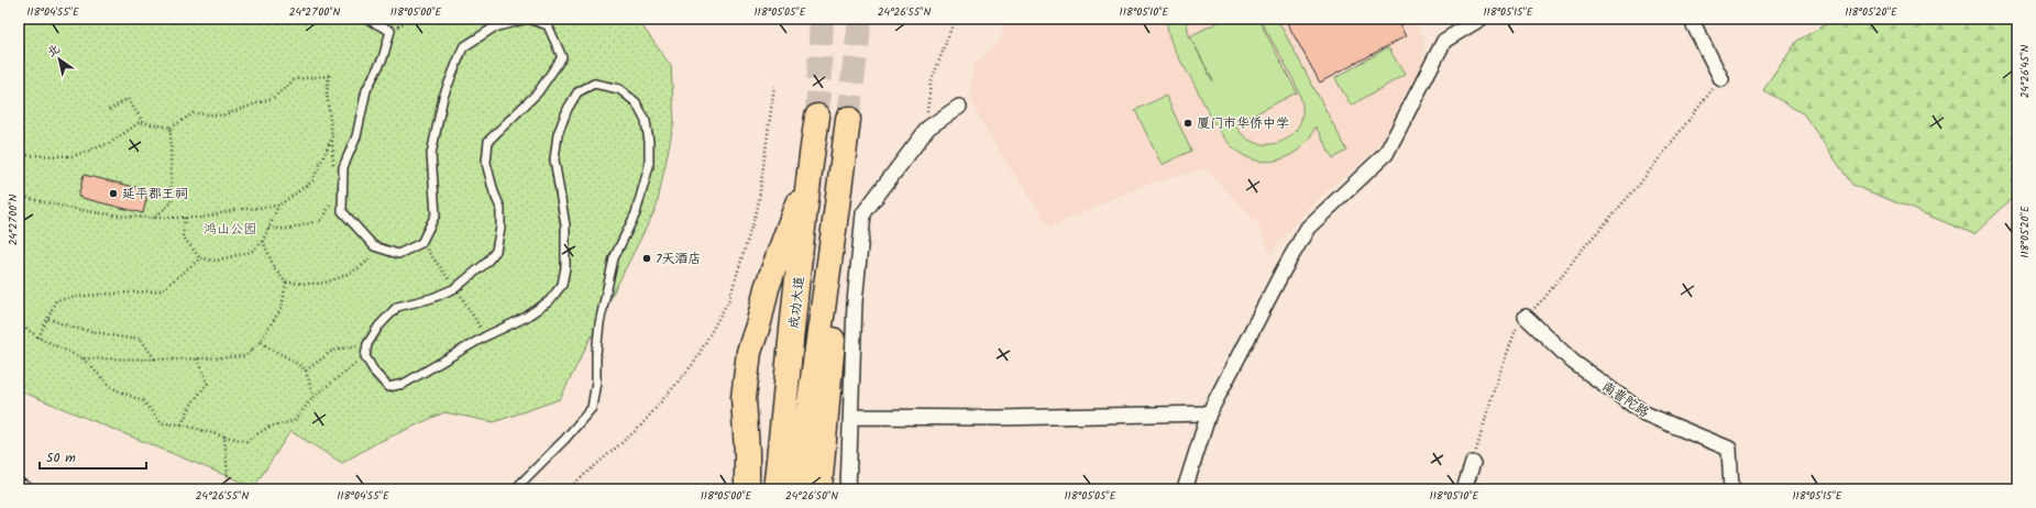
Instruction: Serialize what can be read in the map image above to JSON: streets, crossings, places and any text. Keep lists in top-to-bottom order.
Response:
{
  "streets": {
    "highway": ["成功大道"],
    "street": ["南普陀路"]
  },
  "parks": ["鸿山公园"],
  "places": ["厦门市华侨中学", "延平郡王祠", "7天酒店"],
  "scale_bar": "50 m",
  "north": "top left",
  "coordinates": [
    "118°04'55\"E",
    "24°27'00\"N",
    "118°05'00\"E",
    "118°05'05\"E",
    "24°26'55\"N",
    "118°05'10\"E",
    "118°05'15\"E",
    "118°05'20\"E",
    "24°26'45\"N",
    "24°26'50\"N"
  ]
}
